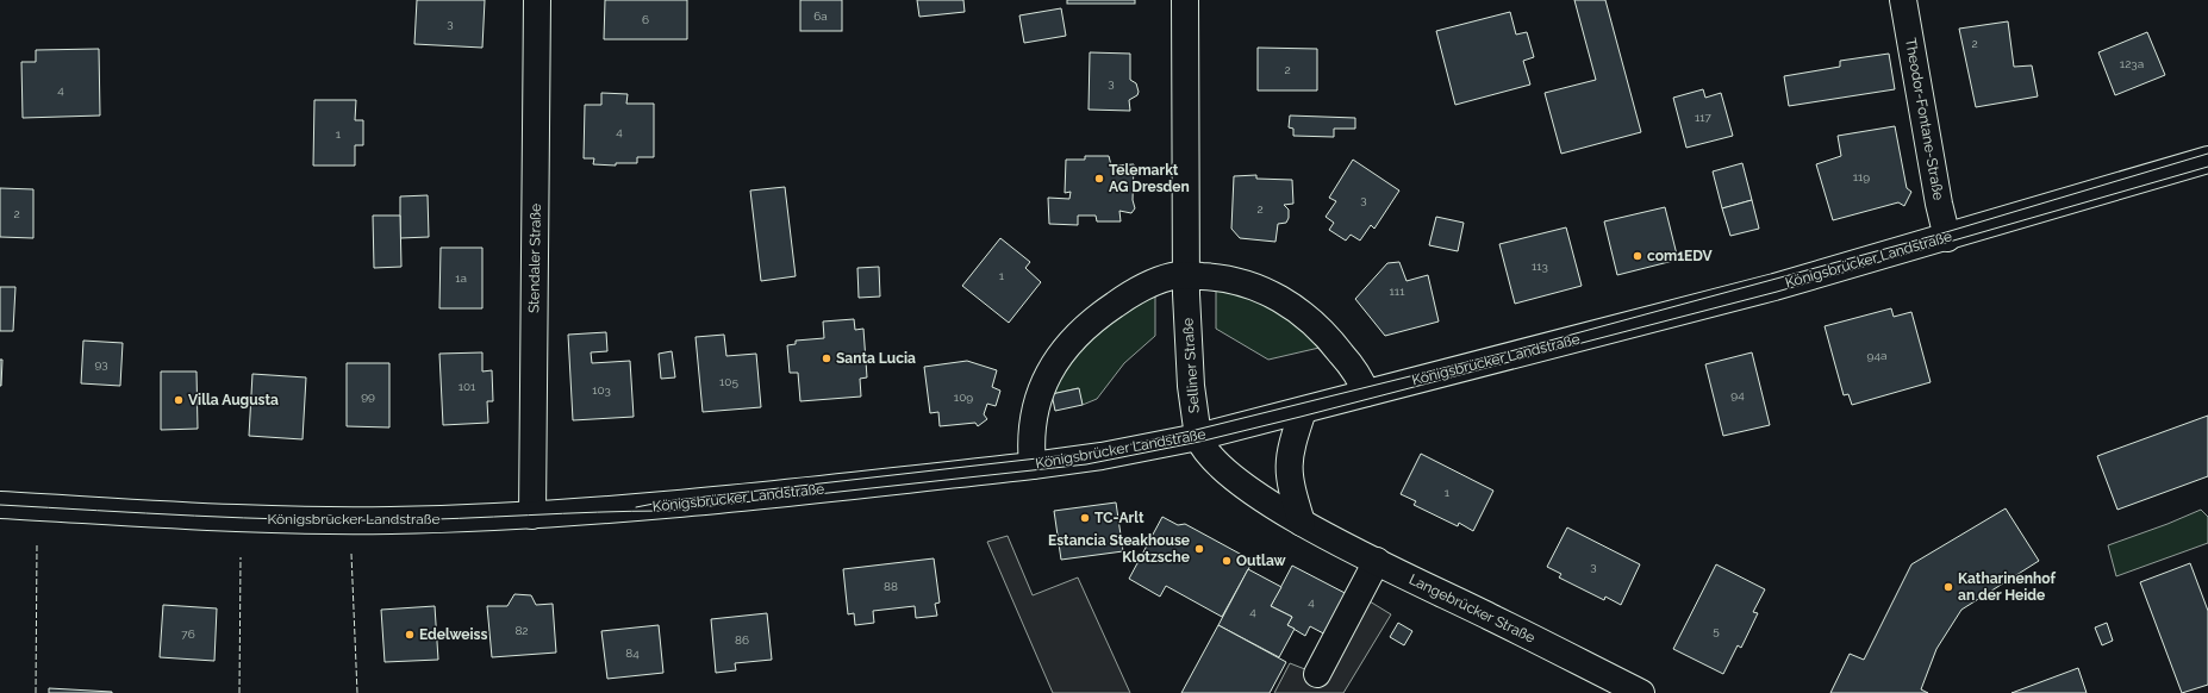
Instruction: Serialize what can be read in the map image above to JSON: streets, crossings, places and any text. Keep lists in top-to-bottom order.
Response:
{
  "streets": {
    "main road": [
      "Theodor-Fontane-Straße",
      "Stendaler Straße",
      "Königsbrücker Landstraße",
      "Selliner Straße",
      "Langebrücker Straße"
    ]
  },
  "crossings": [
    ["Theodor-Fontane-Straße", "Königsbrücker Landstraße"],
    ["Stendaler Straße", "Königsbrücker Landstraße"],
    ["Königsbrücker Landstraße", "Selliner Straße"],
    ["Königsbrücker Landstraße", "Langebrücker Straße"],
    ["Selliner Straße", "Langebrücker Straße"]
  ],
  "places": [
    "Telemarkt AG Dresden",
    "com1EDV",
    "Santa Lucia",
    "Villa Augusta",
    "TC-Arlt",
    "Estancia Steakhouse Klotzsche",
    "Outlaw",
    "Katharinenhof an der Heide",
    "Edelweiss"
  ],
  "house_numbers": [
    "6a",
    "6",
    "3",
    "2",
    "123a",
    "2",
    "3",
    "4",
    "117",
    "4",
    "1",
    "119",
    "3",
    "2",
    "2",
    "113",
    "1",
    "1a",
    "111",
    "94a",
    "93",
    "105",
    "101",
    "103",
    "94",
    "99",
    "109",
    "1",
    "3",
    "88",
    "4",
    "4",
    "82",
    "5",
    "76",
    "86",
    "84"
  ]
}
